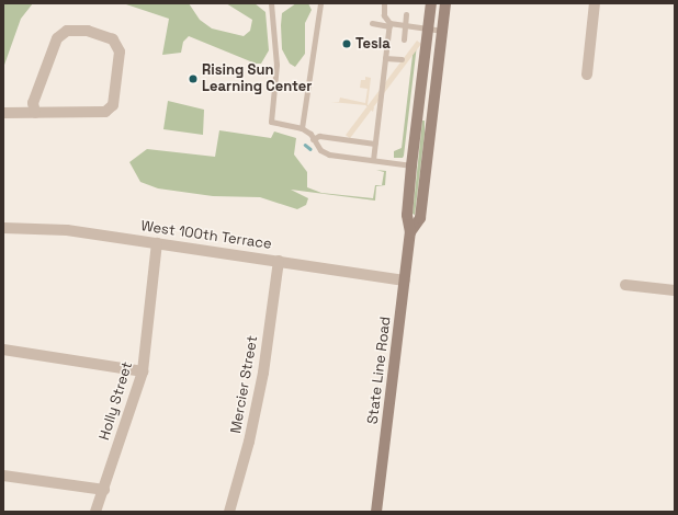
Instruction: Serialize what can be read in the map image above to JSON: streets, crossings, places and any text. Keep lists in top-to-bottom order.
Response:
{
  "streets": {
    "main road": ["State Line Road"],
    "street": ["West 100th Terrace", "Mercier Street", "Holly Street"]
  },
  "crossings": [
    ["West 100th Terrace", "State Line Road"],
    ["West 100th Terrace", "Mercier Street"],
    ["West 100th Terrace", "Holly Street"]
  ],
  "places": ["Tesla", "Rising Sun Learning Center"]
}
